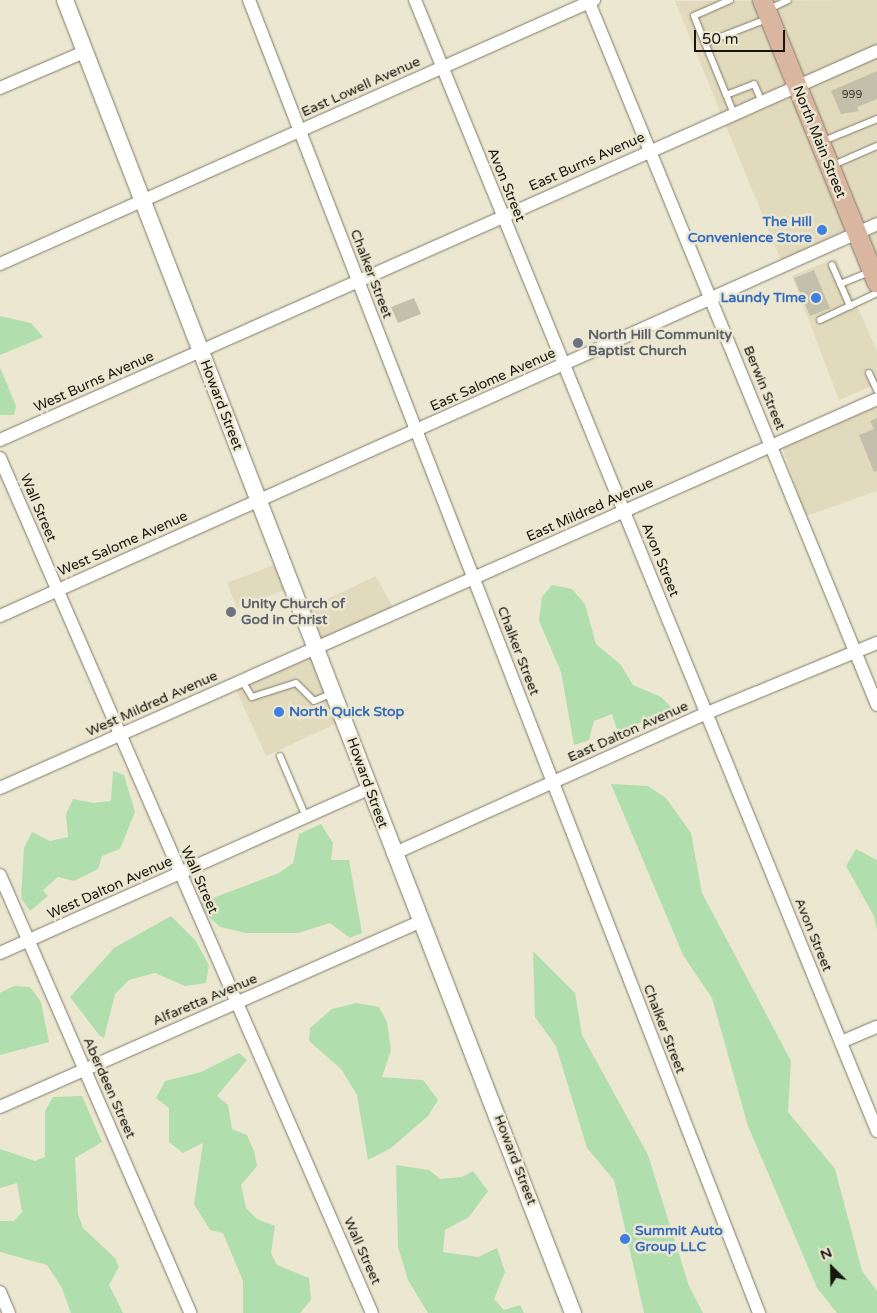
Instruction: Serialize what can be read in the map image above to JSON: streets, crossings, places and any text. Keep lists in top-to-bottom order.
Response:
{
  "streets": {
    "main road": ["North Main Street", "Howard Street"],
    "street": [
      "East Lowell Avenue",
      "East Burns Avenue",
      "Avon Street",
      "Chalker Street",
      "East Salome Avenue",
      "West Burns Avenue",
      "Berwin Street",
      "Wall Street",
      "East Mildred Avenue",
      "West Salome Avenue",
      "West Mildred Avenue",
      "East Dalton Avenue",
      "West Dalton Avenue",
      "Alfaretta Avenue",
      "Aberdeen Street"
    ]
  },
  "crossings": [
    ["East Lowell Avenue", "Avon Street"],
    ["East Lowell Avenue", "Chalker Street"],
    ["East Lowell Avenue", "Berwin Street"],
    ["East Lowell Avenue", "Howard Street"],
    ["North Main Street", "East Burns Avenue"],
    ["North Main Street", "East Salome Avenue"],
    ["East Burns Avenue", "Avon Street"],
    ["East Burns Avenue", "Chalker Street"],
    ["East Burns Avenue", "West Burns Avenue"],
    ["East Burns Avenue", "Berwin Street"],
    ["East Burns Avenue", "Howard Street"],
    ["Avon Street", "East Salome Avenue"],
    ["Avon Street", "East Mildred Avenue"],
    ["Avon Street", "East Dalton Avenue"],
    ["Chalker Street", "East Salome Avenue"],
    ["Chalker Street", "East Mildred Avenue"],
    ["Chalker Street", "East Dalton Avenue"],
    ["East Salome Avenue", "Berwin Street"],
    ["East Salome Avenue", "Howard Street"],
    ["East Salome Avenue", "West Salome Avenue"],
    ["West Burns Avenue", "Howard Street"],
    ["Berwin Street", "East Mildred Avenue"],
    ["Berwin Street", "East Dalton Avenue"],
    ["Howard Street", "East Mildred Avenue"],
    ["Howard Street", "West Salome Avenue"],
    ["Howard Street", "West Mildred Avenue"],
    ["Howard Street", "East Dalton Avenue"],
    ["Howard Street", "West Dalton Avenue"],
    ["Howard Street", "Alfaretta Avenue"],
    ["Wall Street", "West Salome Avenue"],
    ["Wall Street", "West Mildred Avenue"],
    ["Wall Street", "West Dalton Avenue"],
    ["Wall Street", "Alfaretta Avenue"],
    ["East Mildred Avenue", "West Mildred Avenue"],
    ["West Dalton Avenue", "Aberdeen Street"],
    ["Alfaretta Avenue", "Aberdeen Street"]
  ],
  "places": [
    "The Hill Convenience Store",
    "Laundy Time",
    "North Hill Community Baptist Church",
    "Unity Church of God in Christ",
    "North Quick Stop",
    "Summit Auto Group LLC"
  ],
  "house_numbers": ["999"],
  "scale_bar": "50 m",
  "north": "top left"
}
